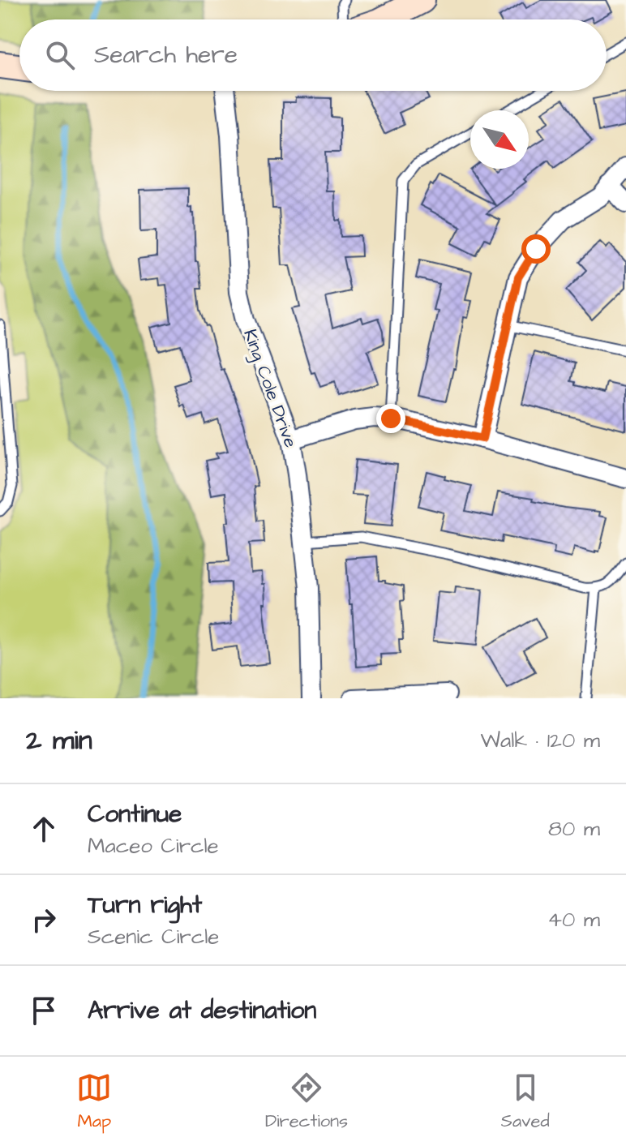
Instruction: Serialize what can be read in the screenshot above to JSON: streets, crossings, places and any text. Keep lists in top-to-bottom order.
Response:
{
  "streets": {
    "street": ["King Cole Drive"]
  },
  "north": "bottom right",
  "page": {
    "search": "Search here",
    "heading": ["2 min", "Walk · 120 m"],
    "list": [
      ["Continue", "Maceo Circle", "80 m"],
      ["Turn right", "Scenic Circle", "40 m"],
      "Arrive at destination"
    ],
    "nav": ["Map", "Directions", "Saved"]
  }
}
